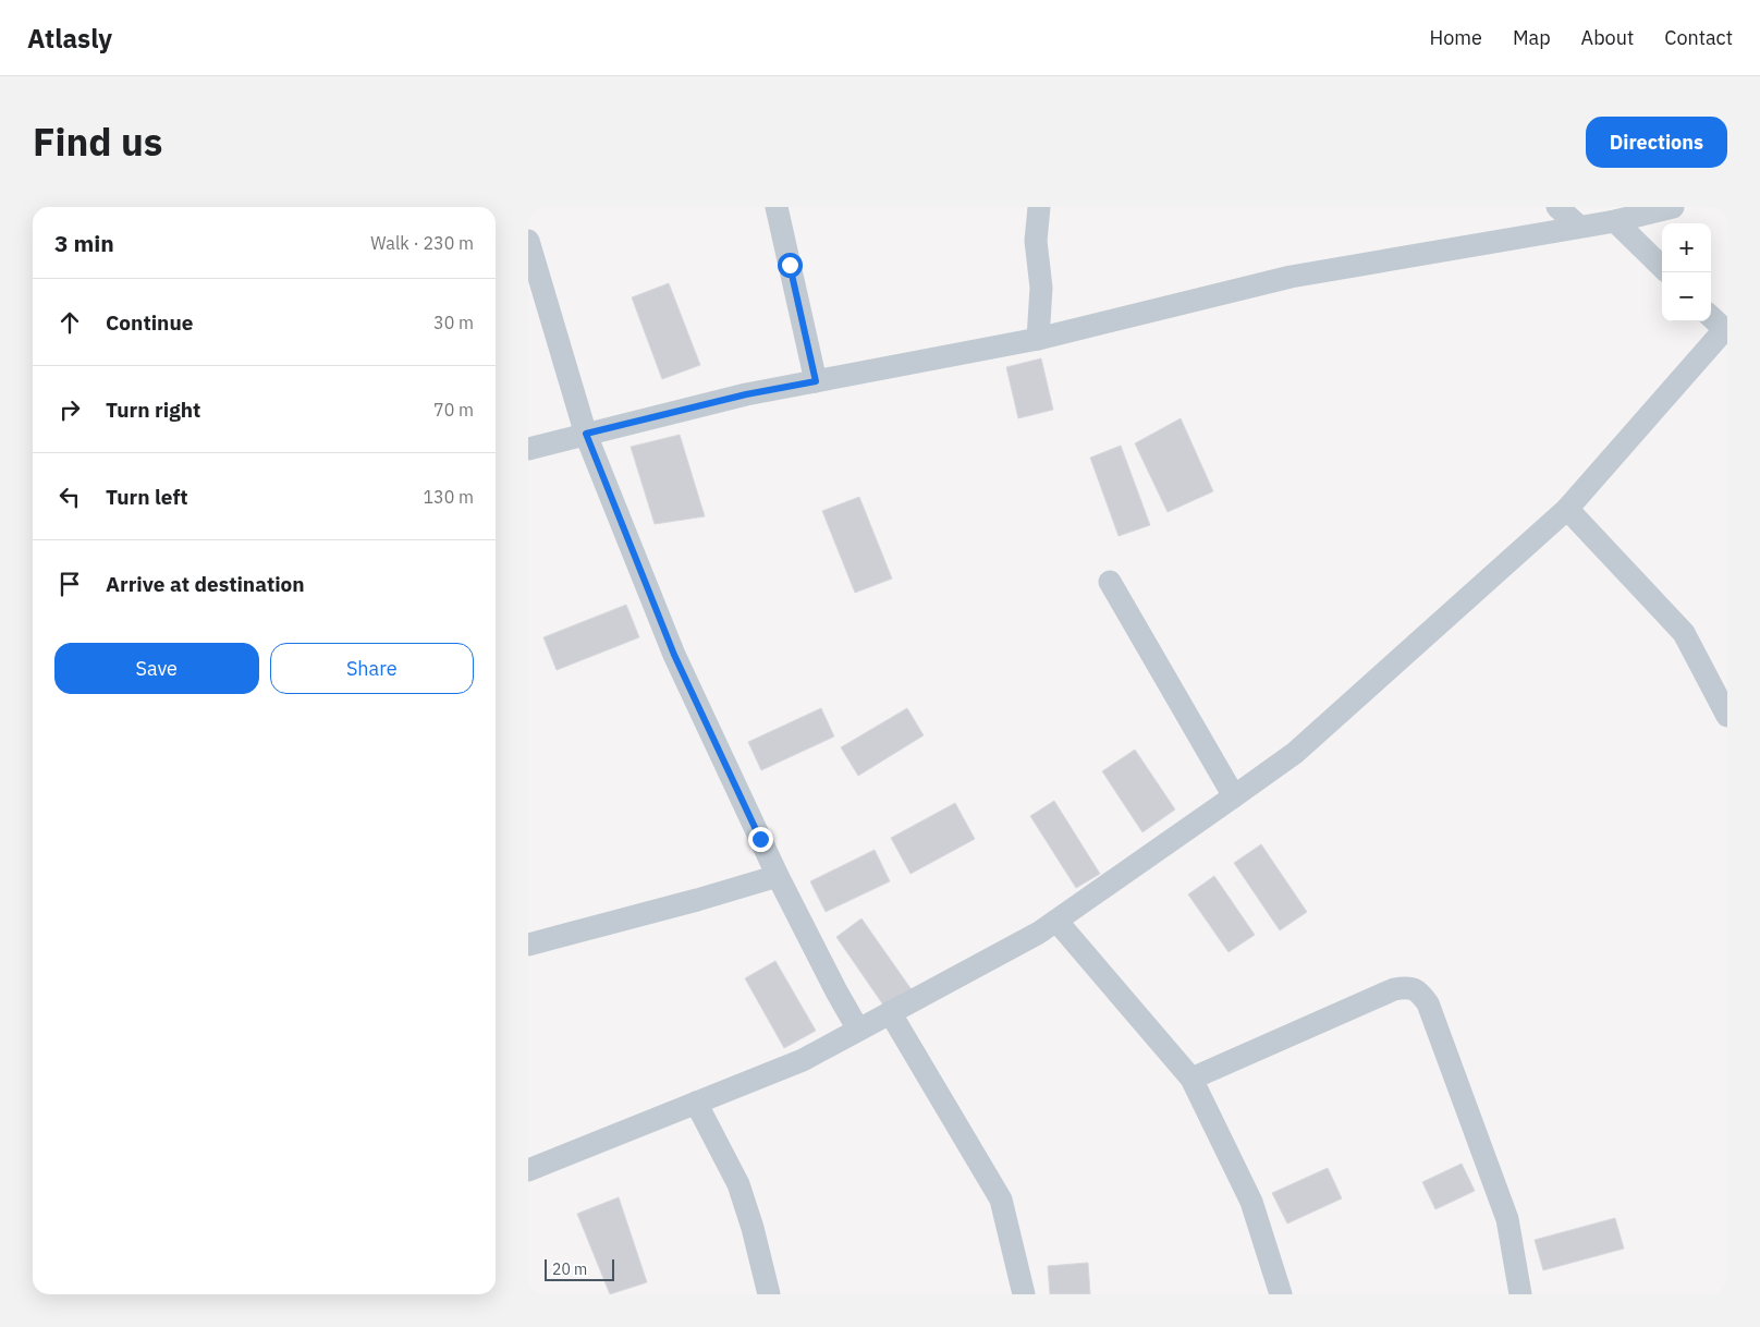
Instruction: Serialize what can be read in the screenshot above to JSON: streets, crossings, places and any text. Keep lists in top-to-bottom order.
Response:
{
  "scale_bar": "20 m",
  "page": {
    "header": "Atlasly",
    "nav": [
      "Home",
      "Map",
      "About",
      "Contact"
    ],
    "title": "Find us",
    "buttons": [
      "Directions",
      ["Save", "Share"]
    ],
    "heading": ["3 min", "Walk · 230 m"],
    "map_buttons": ["+", "−"],
    "list": [
      ["Continue", "30 m"],
      ["Turn right", "70 m"],
      ["Turn left", "130 m"],
      "Arrive at destination"
    ],
    "scale": "20 m"
  }
}
